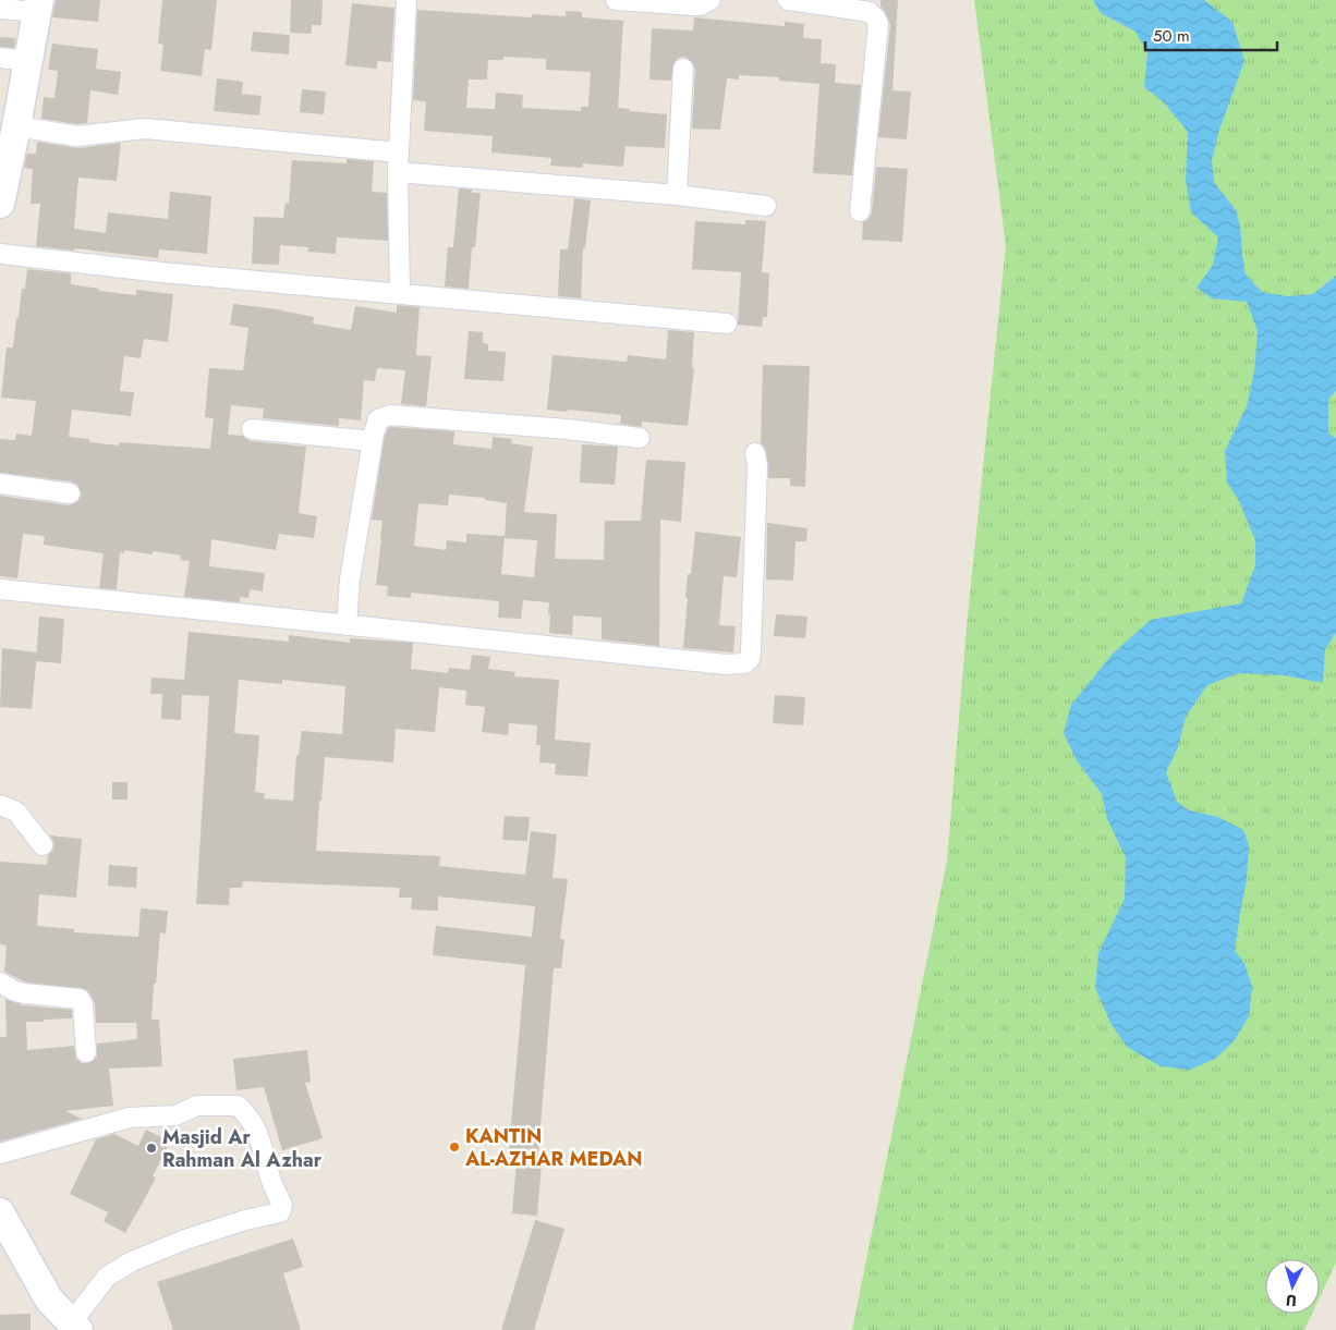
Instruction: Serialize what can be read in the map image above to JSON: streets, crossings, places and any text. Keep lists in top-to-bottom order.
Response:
{
  "places": ["KANTIN AL-AZHAR MEDAN", "Masjid Ar Rahman Al Azhar"],
  "scale_bar": "50 m",
  "north": "bottom"
}
